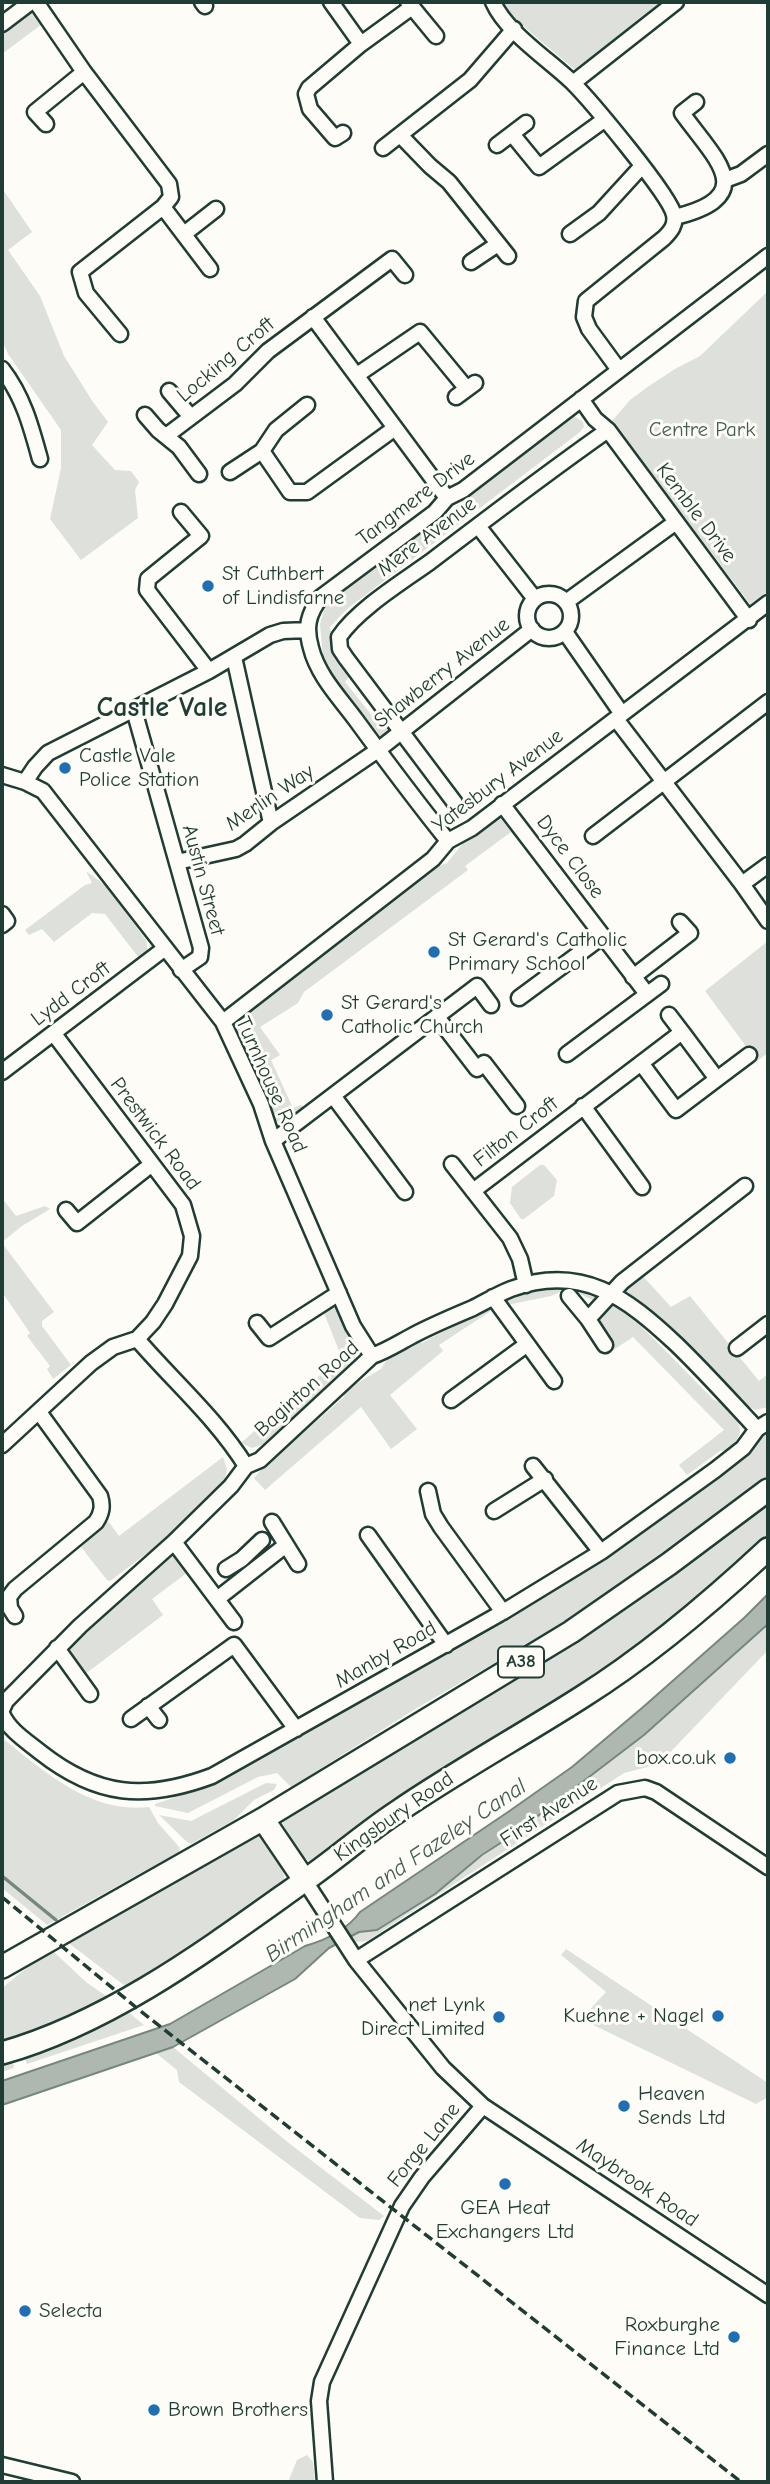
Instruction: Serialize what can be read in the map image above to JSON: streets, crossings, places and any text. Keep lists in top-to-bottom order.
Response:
{
  "streets": {
    "highway": ["A38", "Kingsbury Road"],
    "street": [
      "Locking Croft",
      "Tangmere Drive",
      "Kemble Drive",
      "Mere Avenue",
      "Shawberry Avenue",
      "Yatesbury Avenue",
      "Merlin Way",
      "Dyce Close",
      "Austin Street",
      "Lydd Croft",
      "Turnhouse Road",
      "Filton Croft",
      "Prestwick Road",
      "Baginton Road",
      "Manby Road",
      "First Avenue",
      "Forge Lane",
      "Maybrook Road"
    ]
  },
  "crossings": [
    ["Tangmere Drive", "Kemble Drive"],
    ["Kemble Drive", "Mere Avenue"],
    ["Kemble Drive", "Yatesbury Avenue"],
    ["Mere Avenue", "Shawberry Avenue"],
    ["Shawberry Avenue", "Merlin Way"],
    ["Yatesbury Avenue", "Dyce Close"],
    ["Yatesbury Avenue", "Turnhouse Road"],
    ["Merlin Way", "Austin Street"],
    ["Austin Street", "Turnhouse Road"],
    ["Lydd Croft", "Turnhouse Road"],
    ["Lydd Croft", "Prestwick Road"],
    ["Turnhouse Road", "Baginton Road"],
    ["Filton Croft", "Baginton Road"],
    ["Baginton Road", "Manby Road"],
    ["First Avenue", "Forge Lane"],
    ["Kingsbury Road", "Forge Lane"],
    ["Forge Lane", "Maybrook Road"]
  ],
  "districts": ["Castle Vale"],
  "water": ["Birmingham and Fazeley Canal"],
  "parks": ["Centre Park"],
  "places": [
    "St Cuthbert of Lindisfarne",
    "Castle Vale Police Station",
    "St Gerard's Catholic Primary School",
    "St Gerard's Catholic Church",
    "box.co.uk",
    "Kuehne + Nagel",
    "net Lynk Direct Limited",
    "Heaven Sends Ltd",
    "GEA Heat Exchangers Ltd",
    "Selecta",
    "Roxburghe Finance Ltd",
    "Brown Brothers"
  ]
}
